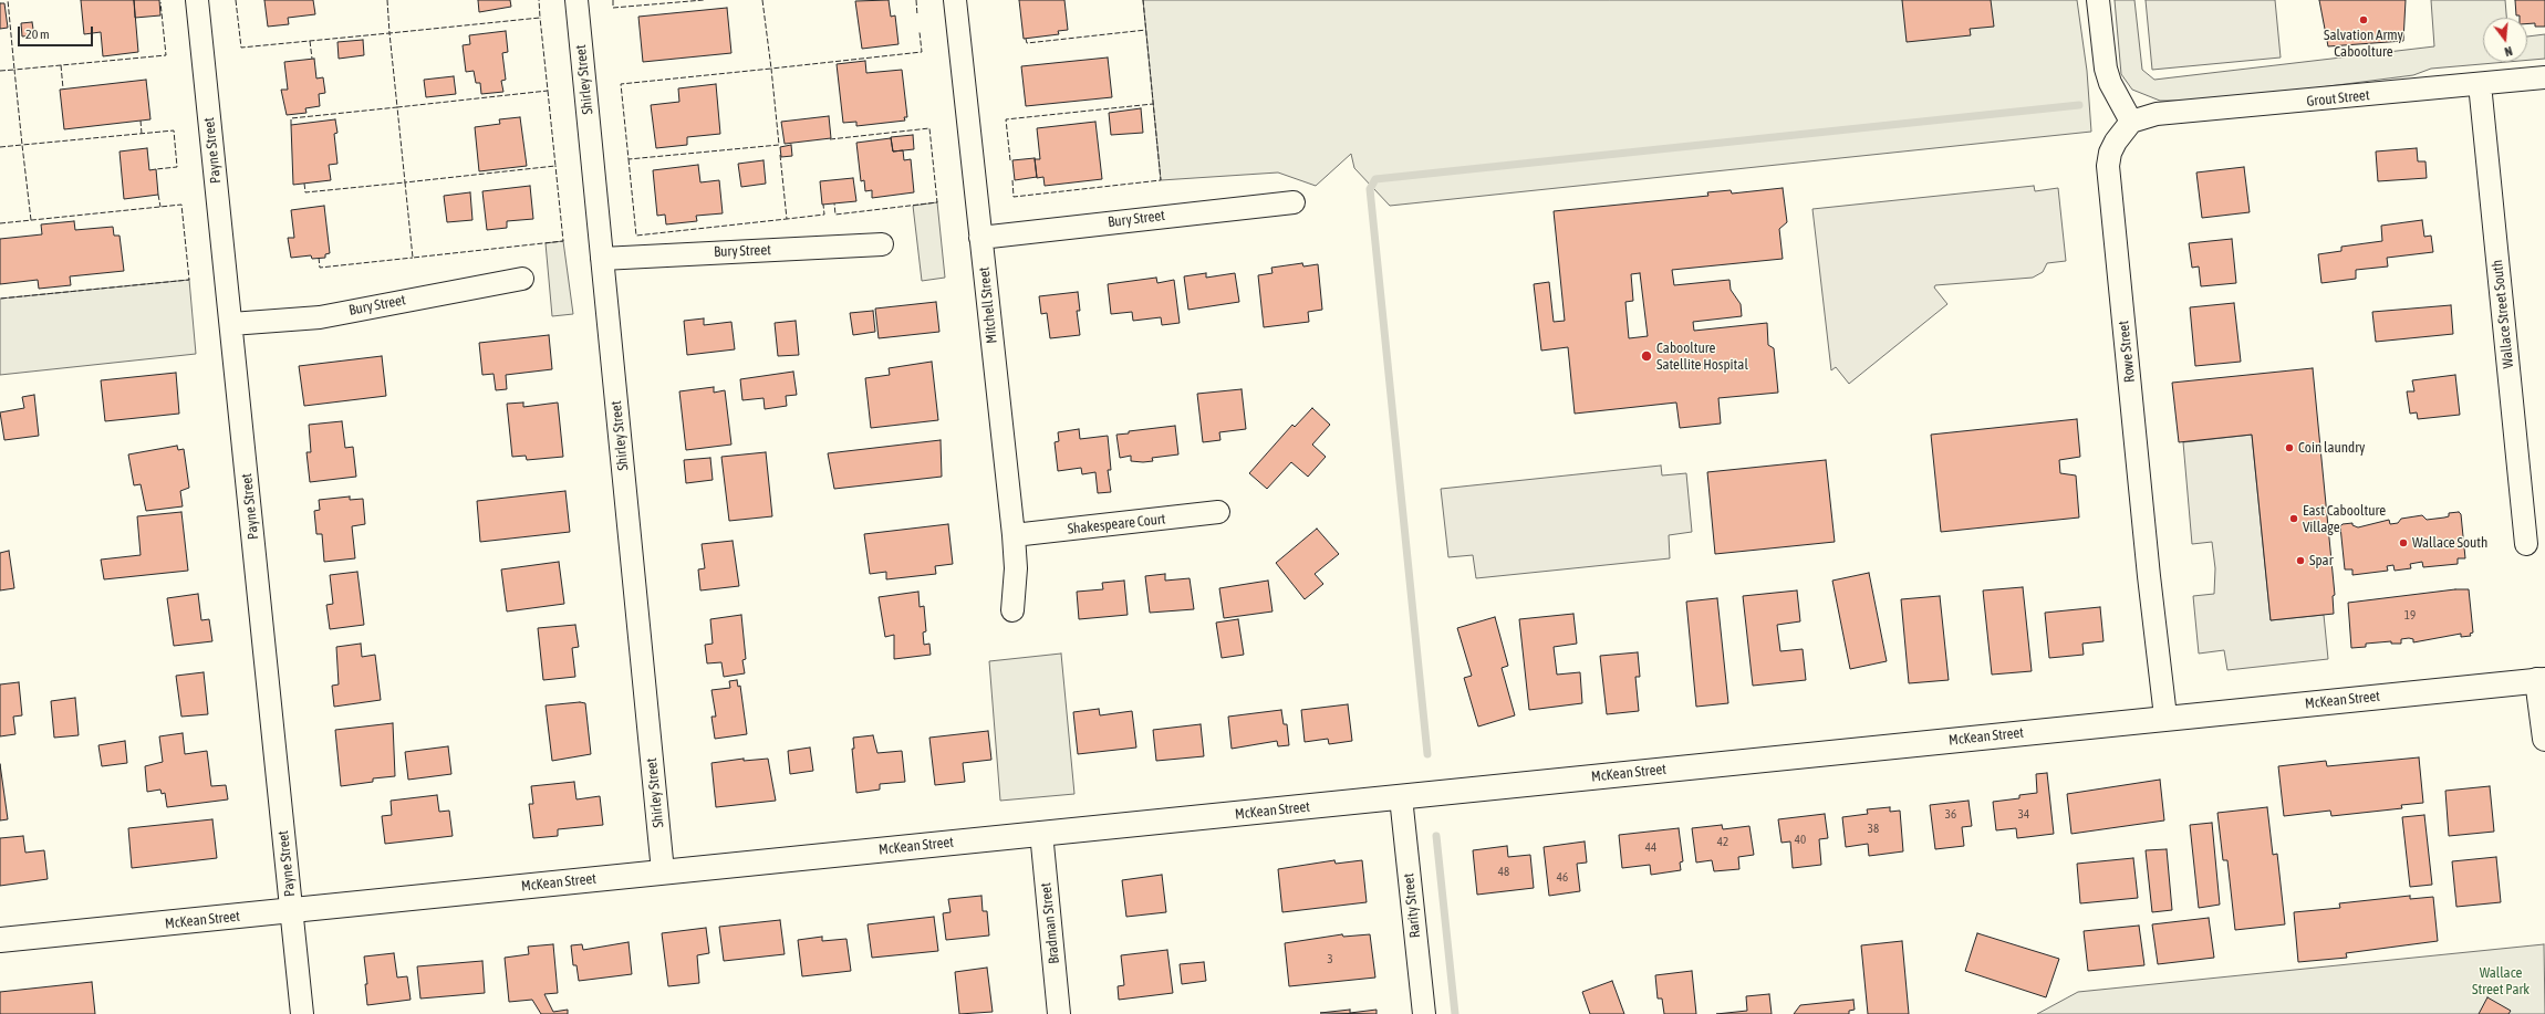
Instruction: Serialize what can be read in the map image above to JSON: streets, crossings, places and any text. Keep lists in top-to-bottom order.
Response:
{
  "streets": {
    "main road": ["McKean Street"],
    "street": [
      "Shirley Street",
      "Grout Street",
      "Payne Street",
      "Bury Street",
      "Mitchell Street",
      "Wallace Street South",
      "Rowe Street",
      "Shakespeare Court",
      "Rarity Street",
      "Bradman Street"
    ]
  },
  "crossings": [
    ["Shirley Street", "Bury Street"],
    ["Shirley Street", "McKean Street"],
    ["Grout Street", "Wallace Street South"],
    ["Grout Street", "Rowe Street"],
    ["Payne Street", "Bury Street"],
    ["Payne Street", "McKean Street"],
    ["Bury Street", "Mitchell Street"],
    ["Mitchell Street", "Shakespeare Court"],
    ["Rowe Street", "McKean Street"],
    ["McKean Street", "Rarity Street"],
    ["McKean Street", "Bradman Street"]
  ],
  "parks": ["Wallace Street Park"],
  "places": [
    "Salvation Army Caboolture",
    "Caboolture Satellite Hospital",
    "Coin laundry",
    "East Caboolture Village",
    "Wallace South",
    "Spar"
  ],
  "house_numbers": [
    "19",
    "36",
    "34",
    "38",
    "40",
    "42",
    "44",
    "48",
    "46",
    "3"
  ],
  "scale_bar": "20 m",
  "north": "bottom"
}
